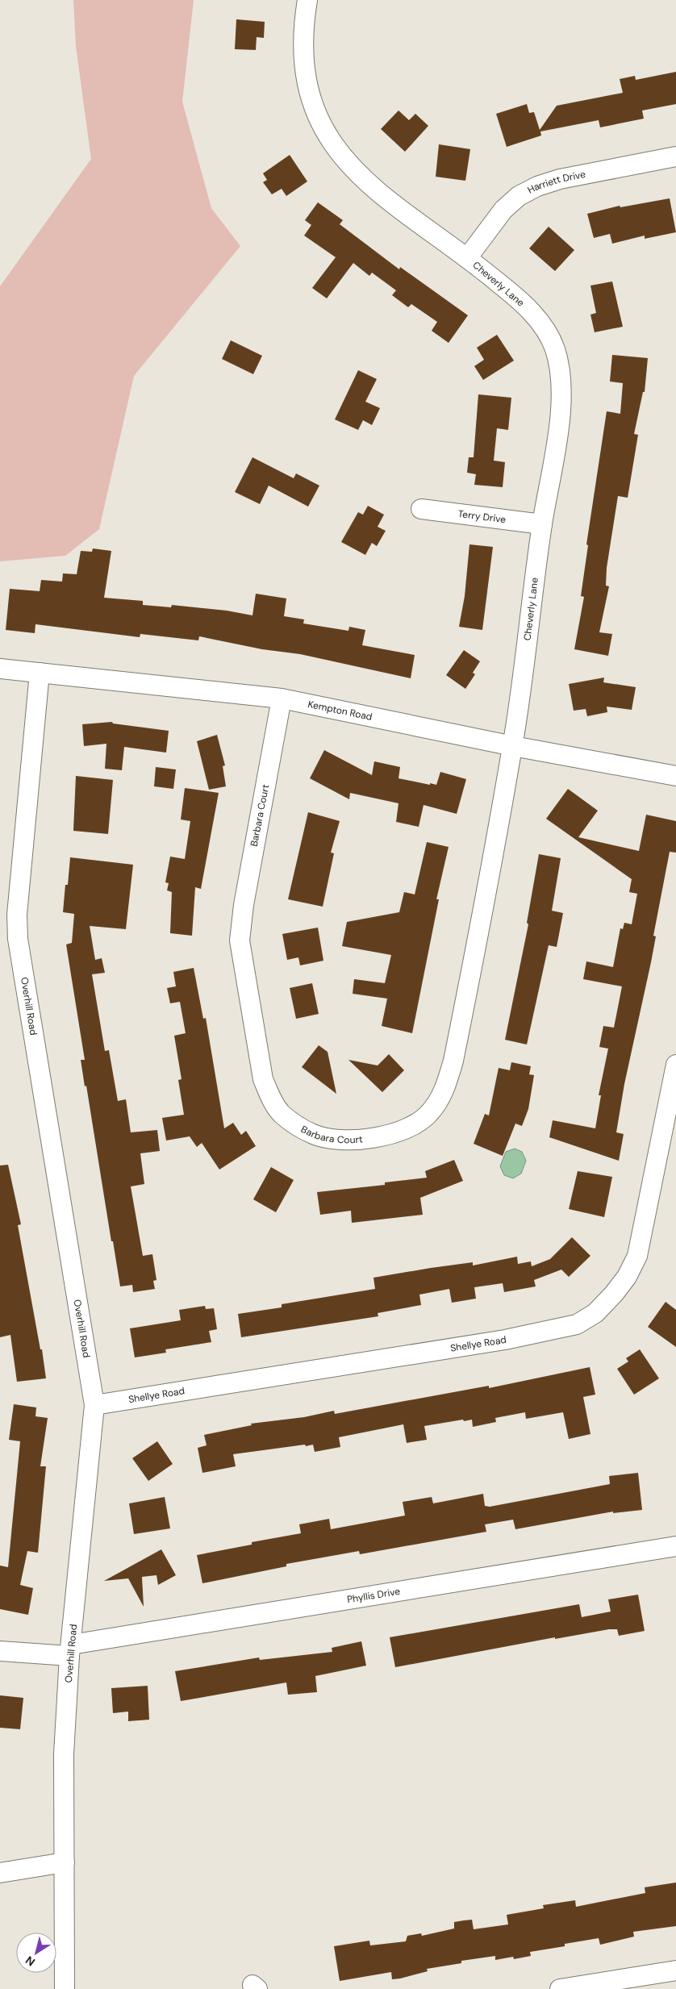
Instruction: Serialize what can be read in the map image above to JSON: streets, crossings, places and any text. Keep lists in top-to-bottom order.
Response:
{
  "streets": {
    "street": [
      "Harriett Drive",
      "Cheverly Lane",
      "Terry Drive",
      "Kempton Road",
      "Barbara Court",
      "Overhill Road",
      "Shellye Road",
      "Phyllis Drive"
    ]
  },
  "crossings": [
    ["Harriett Drive", "Cheverly Lane"],
    ["Cheverly Lane", "Terry Drive"],
    ["Cheverly Lane", "Kempton Road"],
    ["Cheverly Lane", "Barbara Court"],
    ["Kempton Road", "Barbara Court"],
    ["Kempton Road", "Overhill Road"],
    ["Overhill Road", "Shellye Road"],
    ["Overhill Road", "Phyllis Drive"]
  ],
  "north": "bottom left"
}
